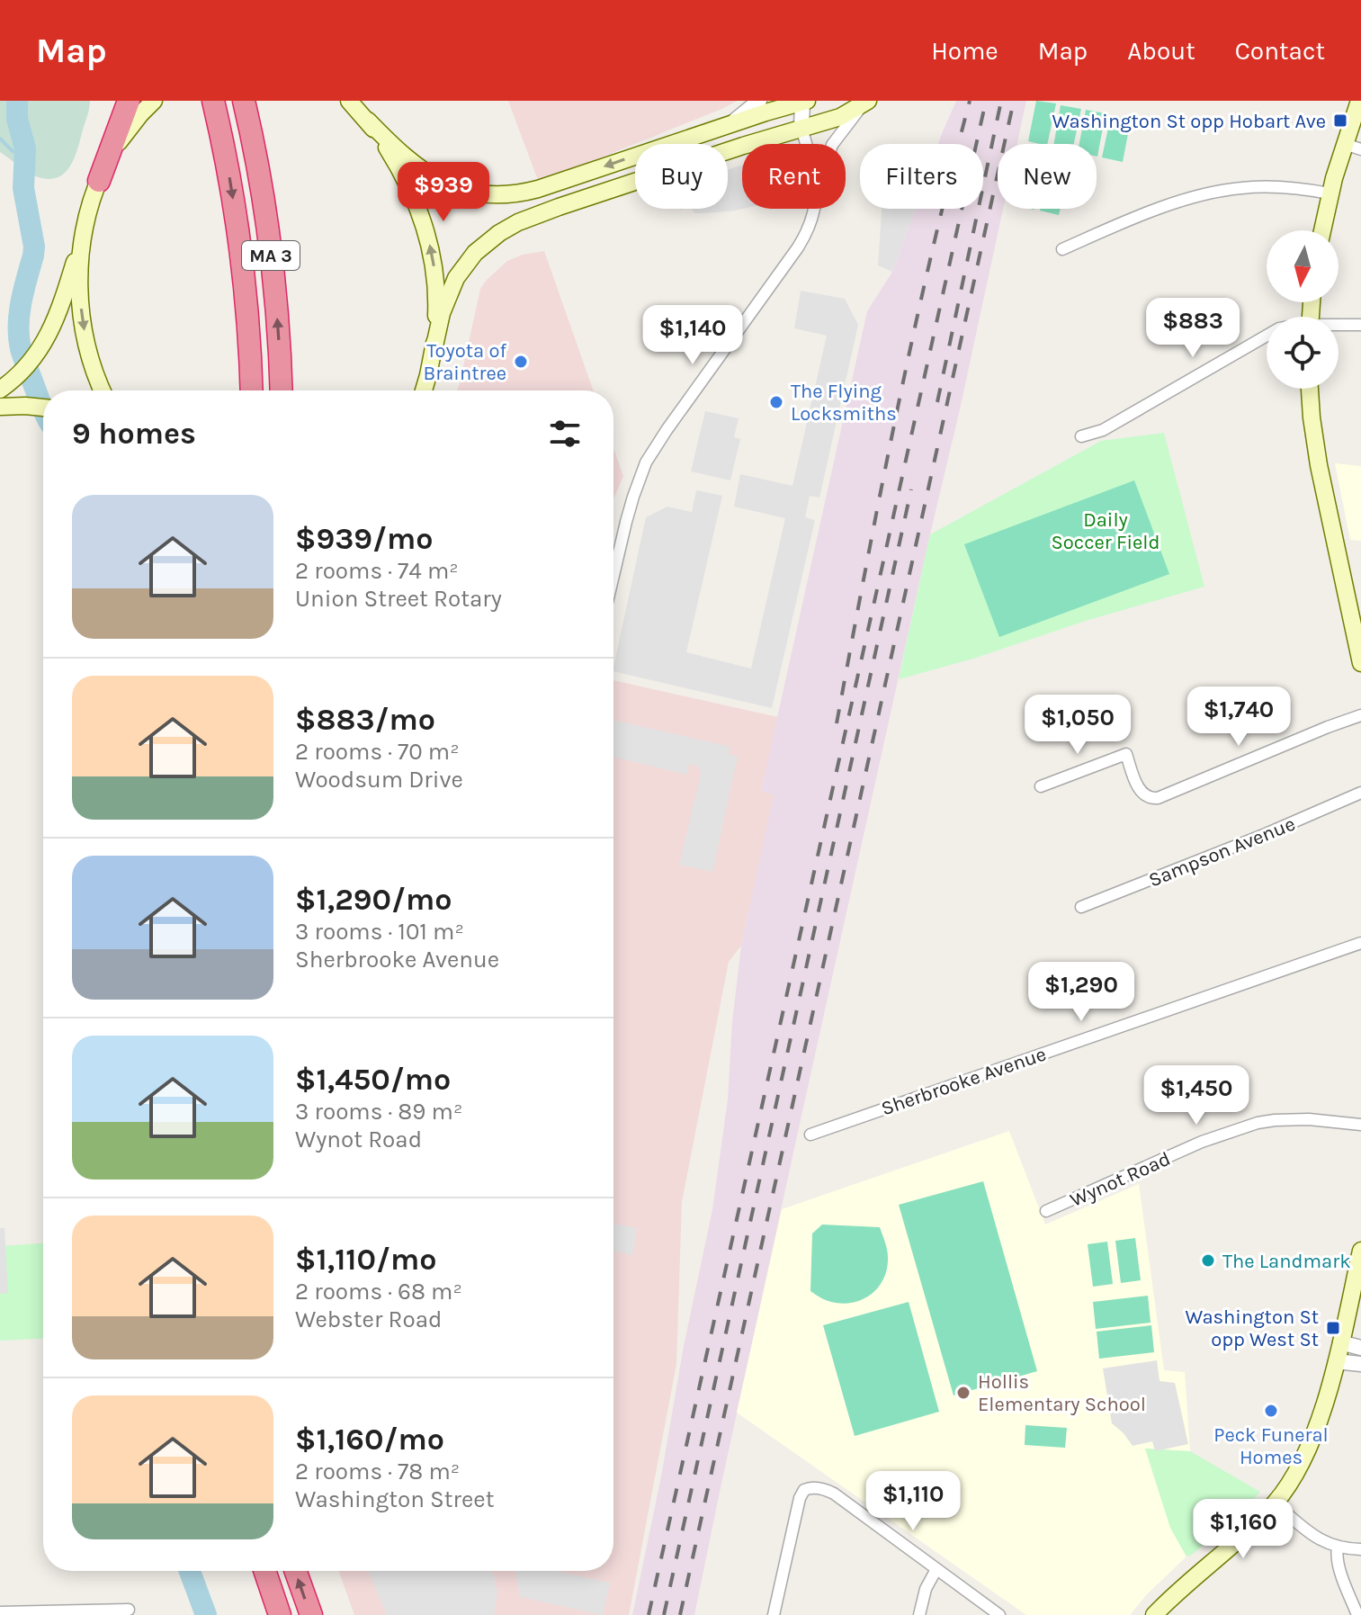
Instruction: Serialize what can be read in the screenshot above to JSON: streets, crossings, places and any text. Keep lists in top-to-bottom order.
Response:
{
  "streets": {
    "highway": ["MA 3"],
    "street": ["Sampson Avenue", "Sherbrooke Avenue", "Wynot Road"]
  },
  "parks": ["Daily Soccer Field"],
  "places": {
    "transit": ["Washington St opp Hobart Ave", "Washington St opp West St"],
    "other": [
      "Toyota of Braintree",
      "The Flying Locksmiths",
      "The Landmark",
      "Hollis Elementary School",
      "Peck Funeral Homes"
    ]
  },
  "north": "bottom",
  "page": {
    "header": "Map",
    "nav": [
      "Home",
      "Map",
      "About",
      "Contact"
    ],
    "chip": [
      "Buy",
      "Rent",
      "Filters",
      "New"
    ],
    "price": [
      "$939",
      "$883",
      "$1,140",
      "$1,740",
      "$1,050",
      "$1,290",
      "$1,450",
      "$1,110",
      "$1,160"
    ],
    "heading": "9 homes",
    "list": [
      {
        "name": "$939/mo",
        "note": "2 rooms · 74 m² · Union Street Rotary"
      },
      {
        "name": "$883/mo",
        "note": "2 rooms · 70 m² · Woodsum Drive"
      },
      {
        "name": "$1,290/mo",
        "note": "3 rooms · 101 m² · Sherbrooke Avenue"
      },
      {
        "name": "$1,450/mo",
        "note": "3 rooms · 89 m² · Wynot Road"
      },
      {
        "name": "$1,110/mo",
        "note": "2 rooms · 68 m² · Webster Road"
      },
      {
        "name": "$1,160/mo",
        "note": "2 rooms · 78 m² · Washington Street"
      }
    ]
  }
}
